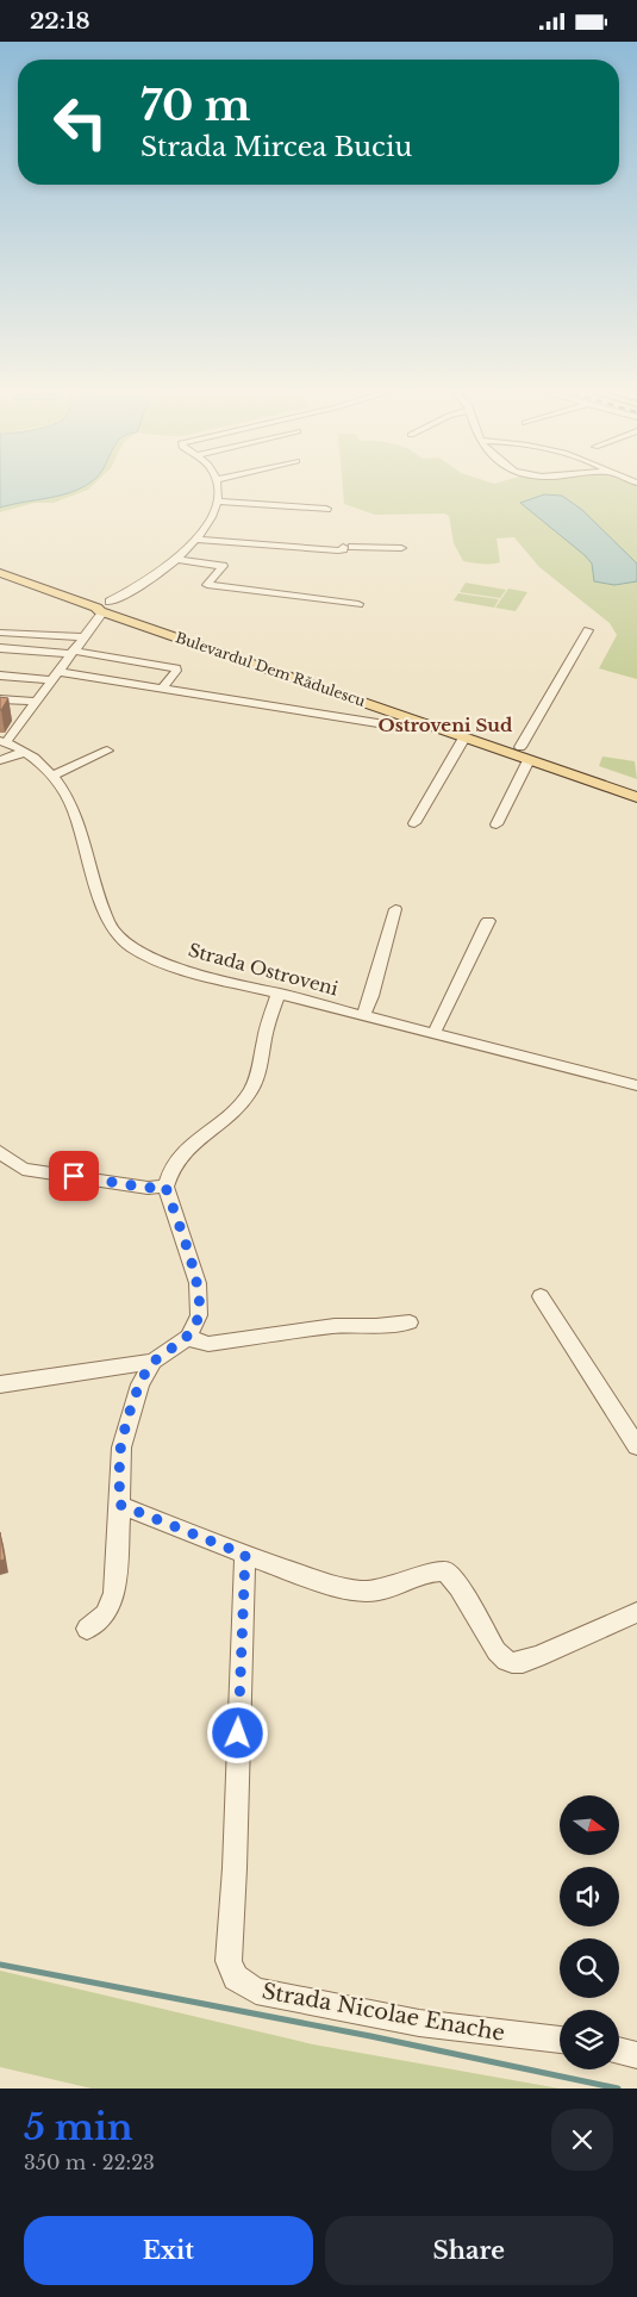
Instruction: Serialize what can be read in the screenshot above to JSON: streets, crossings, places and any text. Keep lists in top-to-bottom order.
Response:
{
  "streets": {
    "main road": ["Bulevardul Dem Rădulescu"],
    "street": ["Strada Ostroveni", "Strada Nicolae Enache"]
  },
  "districts": ["Ostroveni Sud"],
  "north": "right",
  "page": {
    "status": "22:18",
    "turn": ["70 m", "Strada Mircea Buciu"],
    "heading": ["5 min", "350 m · 22:23"],
    "buttons": ["Exit", "Share"]
  }
}
